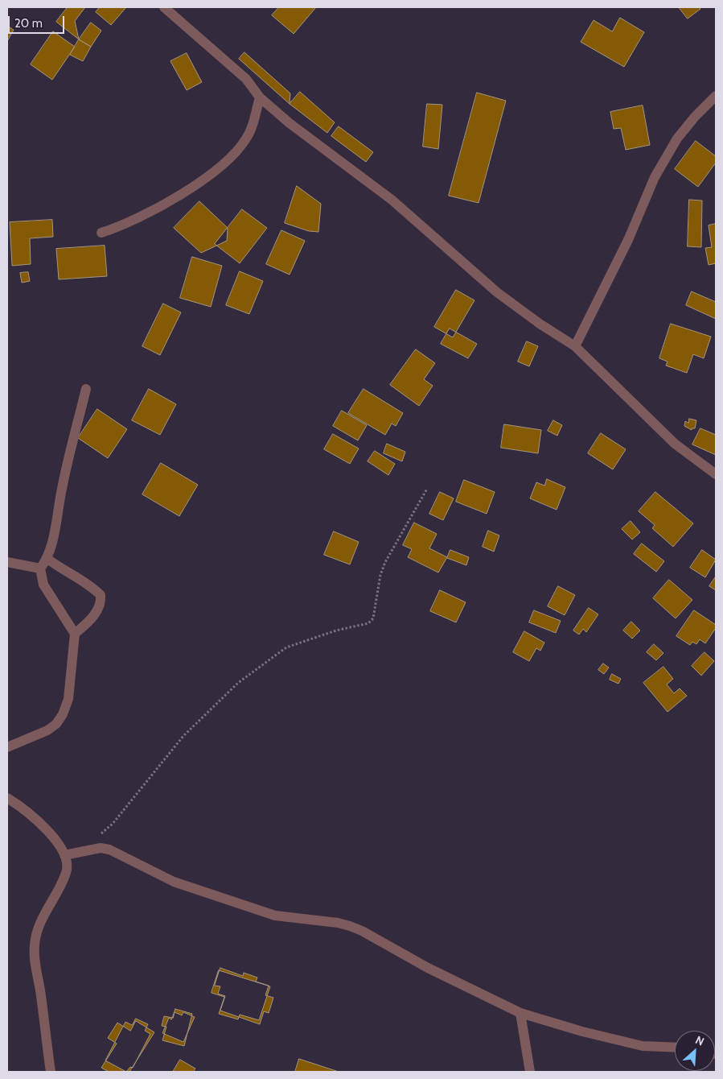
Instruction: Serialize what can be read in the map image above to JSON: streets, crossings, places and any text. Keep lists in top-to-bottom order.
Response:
{
  "scale_bar": "20 m",
  "north": "top right"
}
